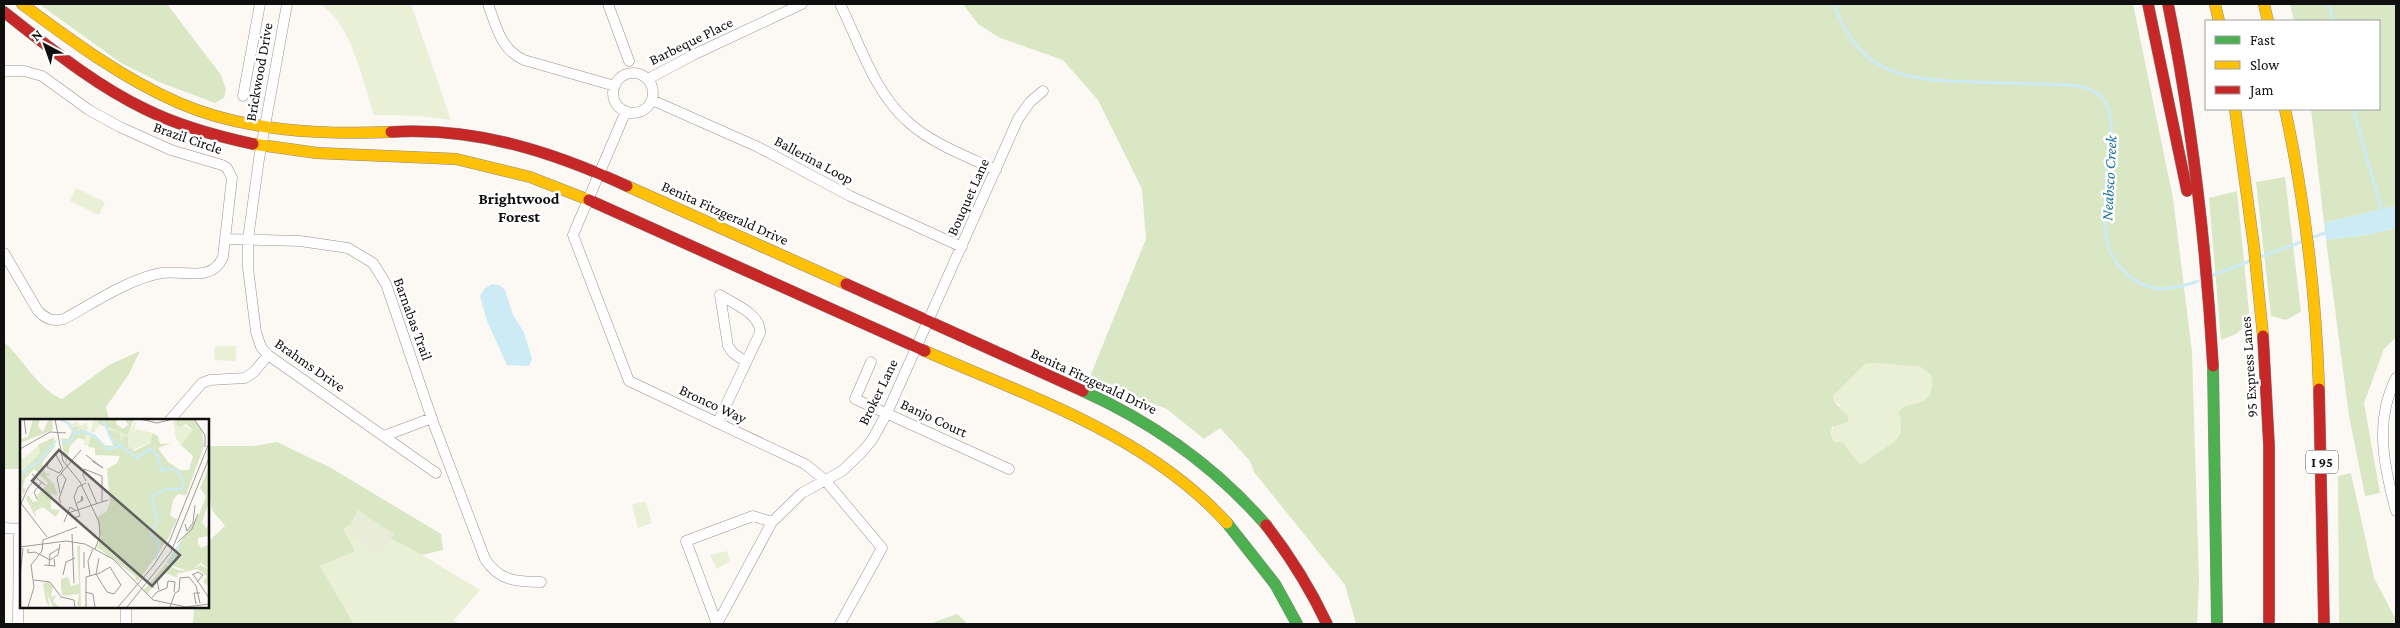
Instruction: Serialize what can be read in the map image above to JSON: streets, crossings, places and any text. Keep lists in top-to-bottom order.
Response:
{
  "streets": {
    "main road": ["Benita Fitzgerald Drive", "95 Express Lanes", "I 95"],
    "street": [
      "Barbeque Place",
      "Brickwood Drive",
      "Brazil Circle",
      "Ballerina Loop",
      "Bouquet Lane",
      "Barnabas Trail",
      "Brahms Drive",
      "Broker Lane",
      "Bronco Way",
      "Banjo Court"
    ]
  },
  "crossings": [
    ["Barbeque Place", "Ballerina Loop"],
    ["Brickwood Drive", "Benita Fitzgerald Drive"],
    ["Brickwood Drive", "Brahms Drive"],
    ["Brazil Circle", "Barnabas Trail"],
    ["Ballerina Loop", "Bouquet Lane"],
    ["Bouquet Lane", "Benita Fitzgerald Drive"],
    ["Bouquet Lane", "Broker Lane"],
    ["Benita Fitzgerald Drive", "Broker Lane"],
    ["Benita Fitzgerald Drive", "Bronco Way"],
    ["Barnabas Trail", "Brahms Drive"],
    ["Broker Lane", "Bronco Way"],
    ["Broker Lane", "Banjo Court"]
  ],
  "districts": ["Brightwood Forest"],
  "water": ["Neabsco Creek"],
  "legend": ["Fast", "Slow", "Jam"],
  "north": "top left"
}
